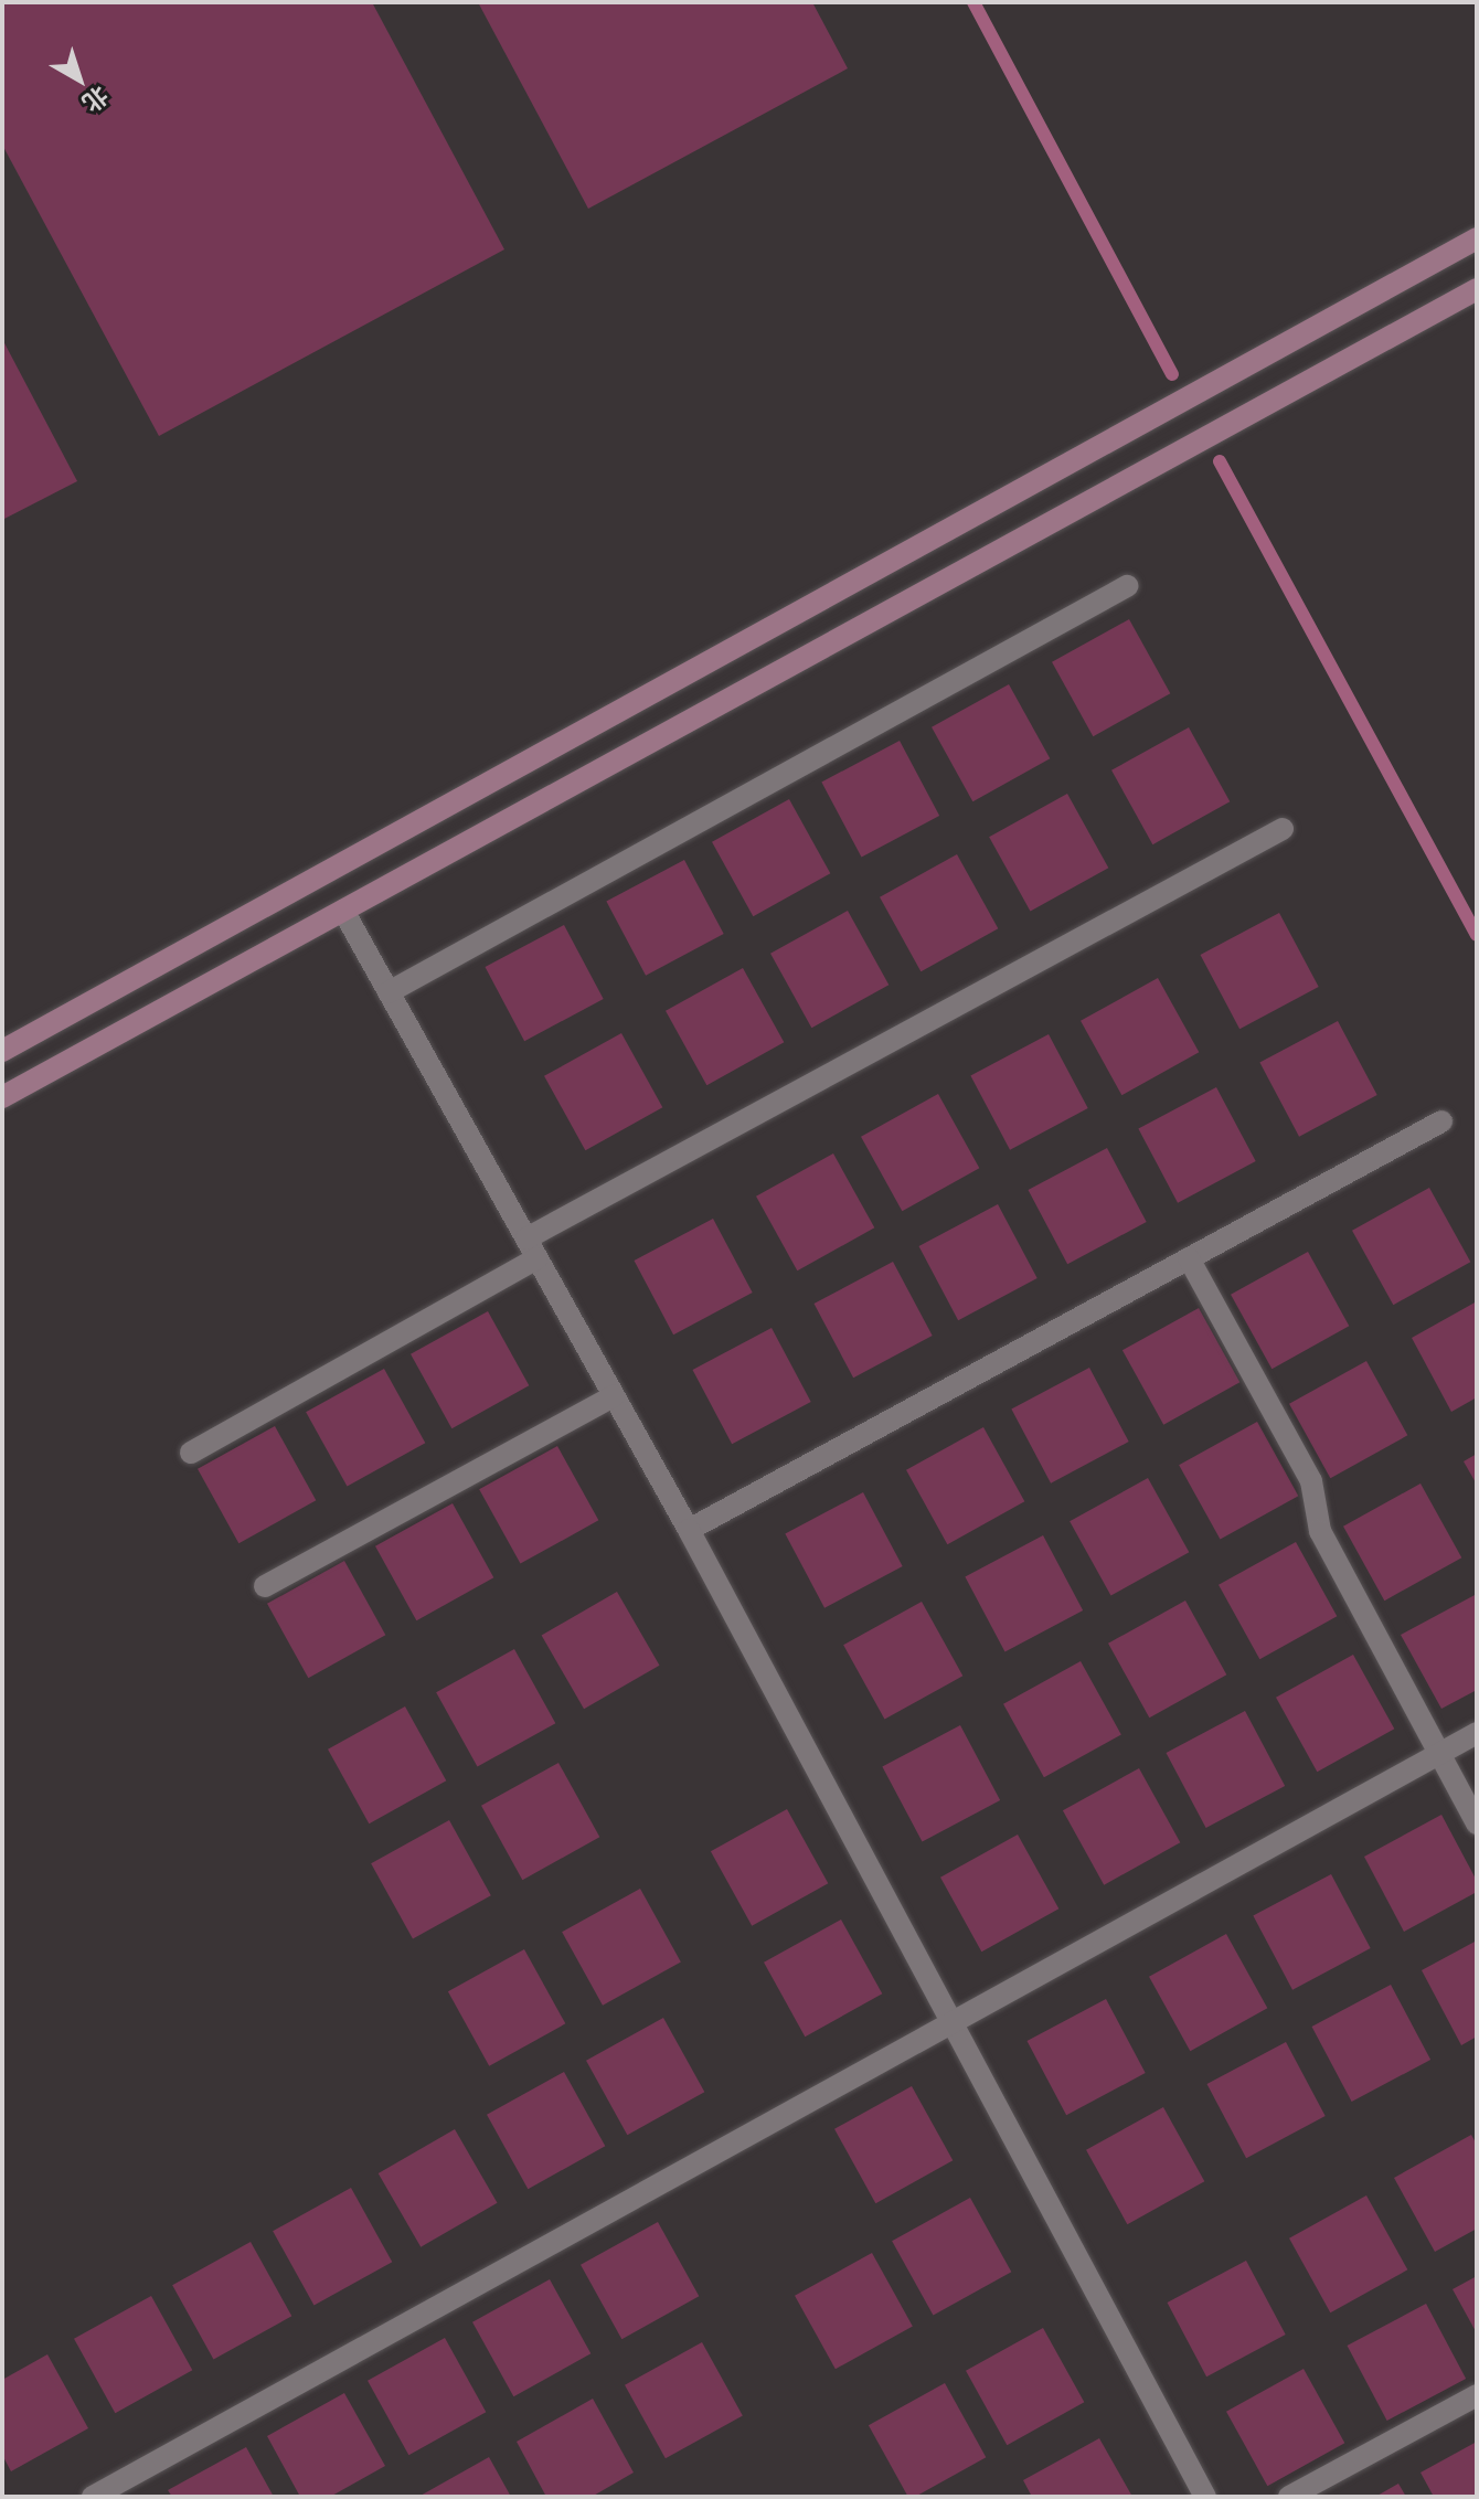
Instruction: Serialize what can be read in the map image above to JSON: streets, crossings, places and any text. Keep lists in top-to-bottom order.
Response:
{
  "north": "bottom right"
}
